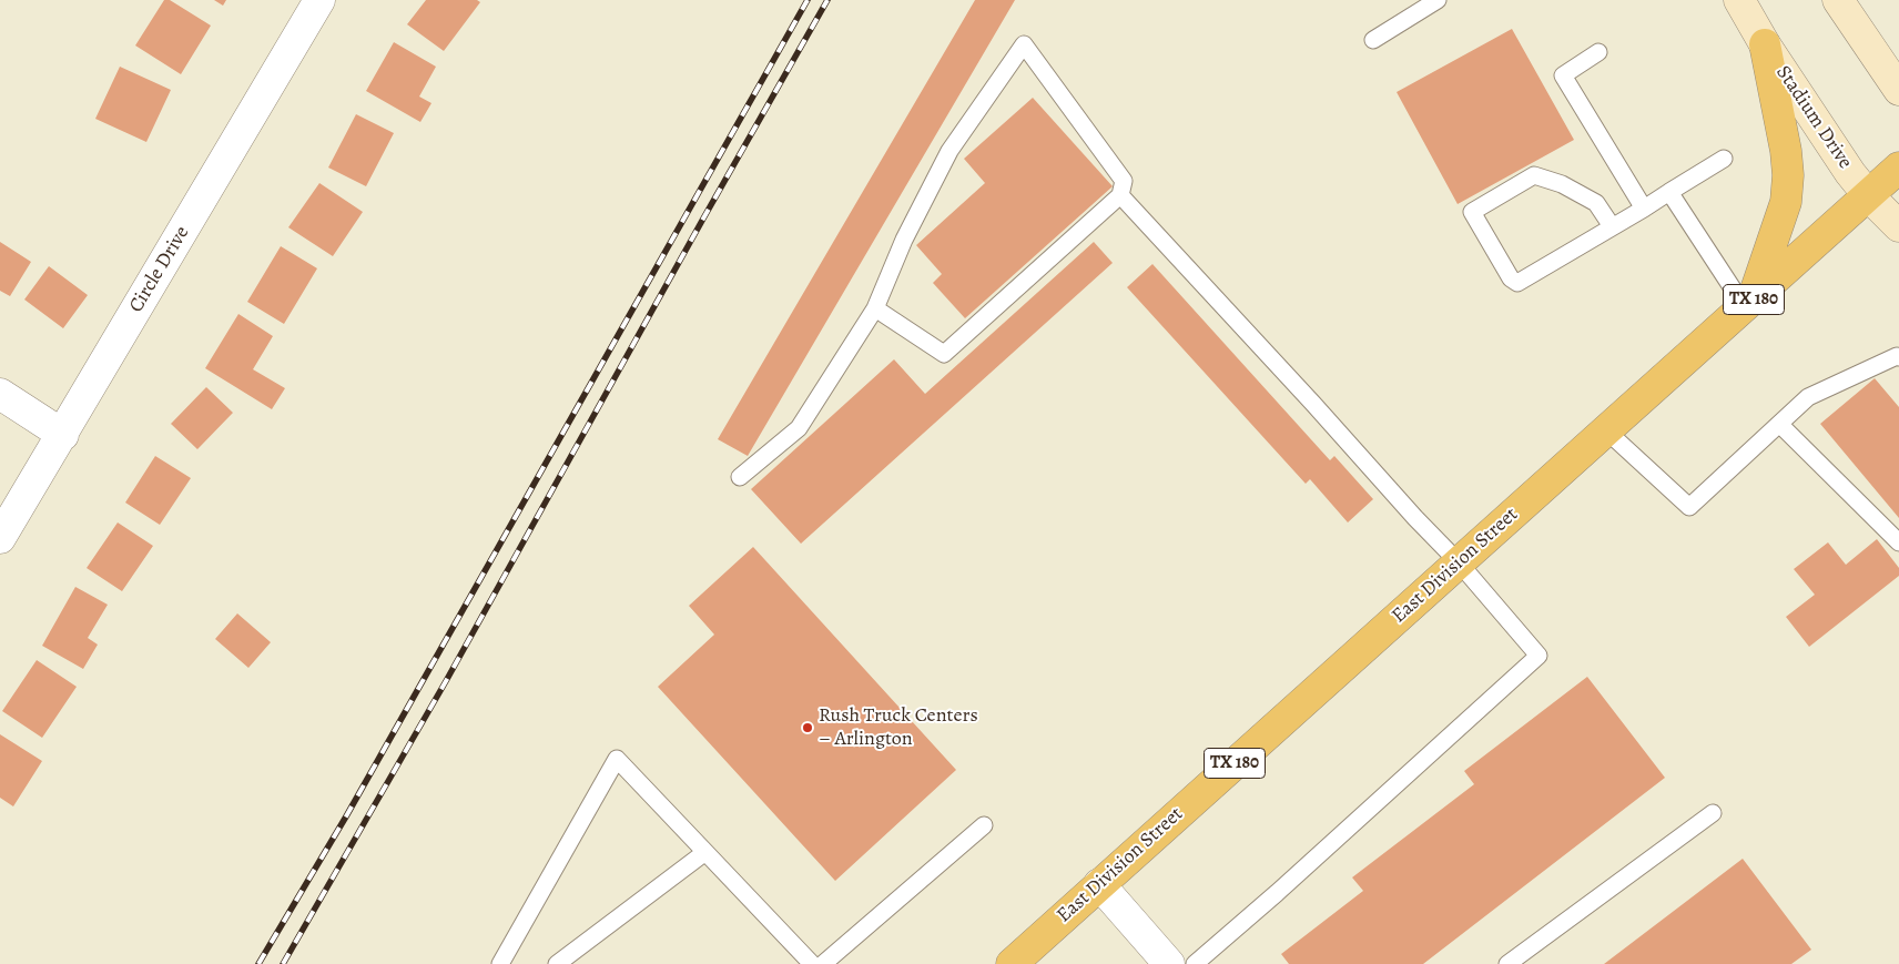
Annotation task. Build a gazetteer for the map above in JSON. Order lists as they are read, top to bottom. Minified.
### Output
{"streets":{"main road":["Stadium Drive","TX 180","East Division Street"],"street":["Circle Drive"]},"crossings":[["Stadium Drive","East Division Street"]],"places":["Rush Truck Centers – Arlington"]}
